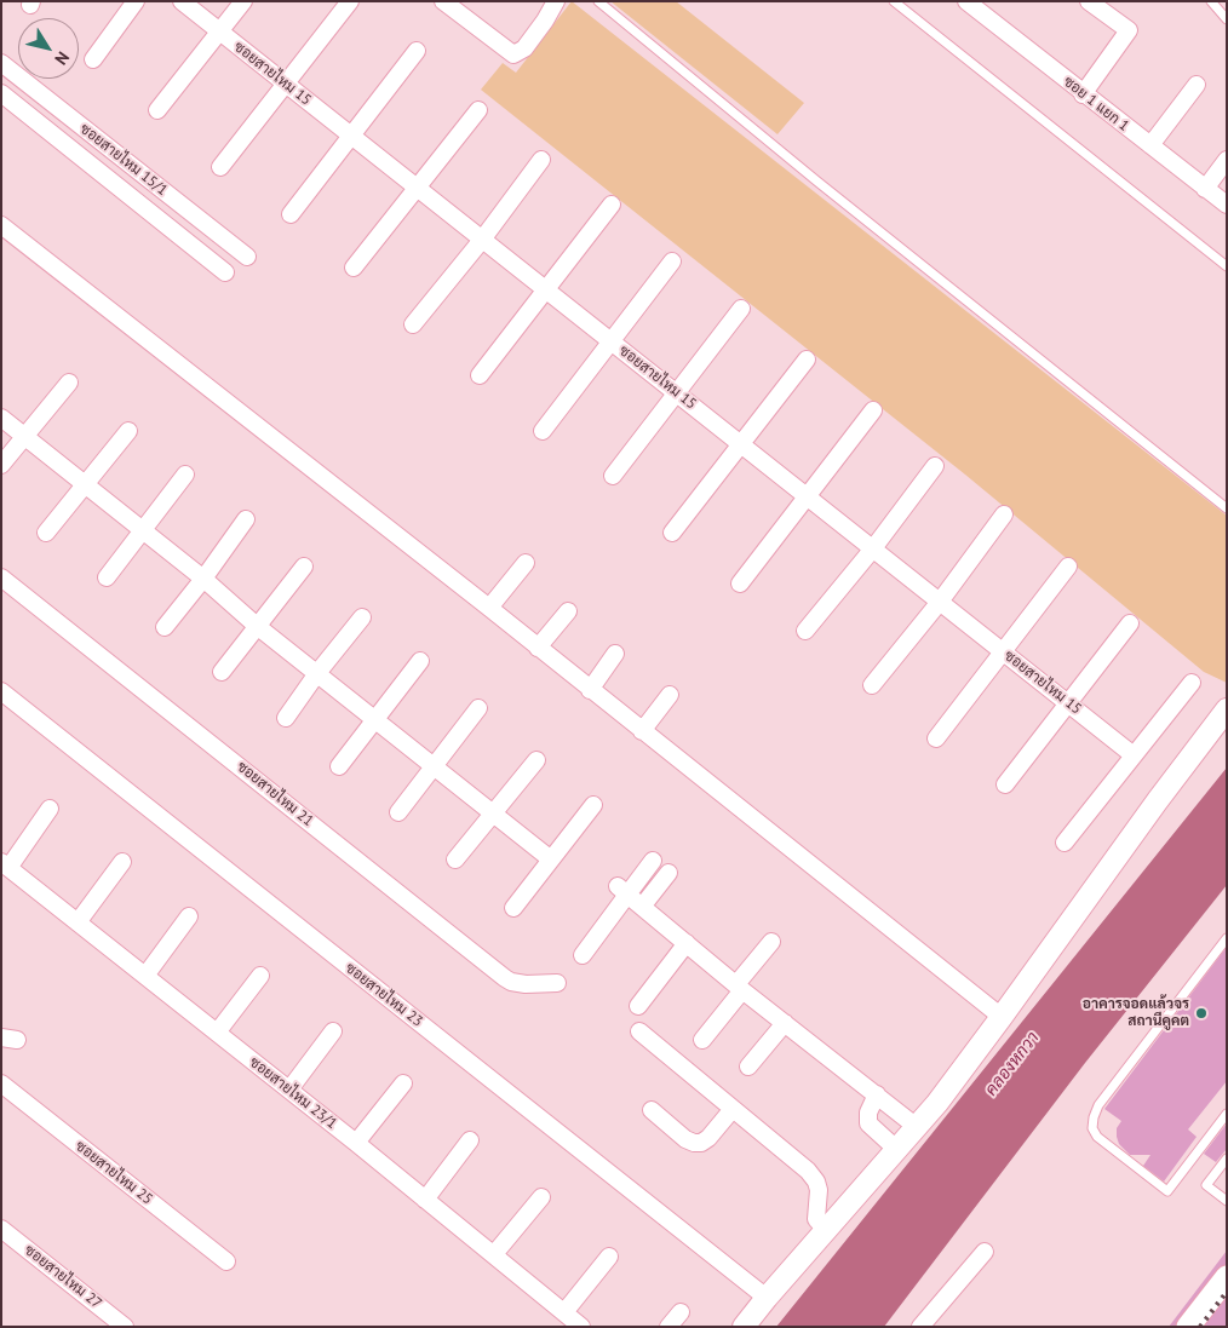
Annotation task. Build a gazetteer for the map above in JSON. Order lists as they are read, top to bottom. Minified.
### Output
{"streets":{"street":["ซอยสายไหม 15","ซอย 1 แยก 1","ซอยสายไหม 15/1","ซอยสายไหม 21","ซอยสายไหม 23","ซอยสายไหม 23/1","ซอยสายไหม 25","ซอยสายไหม 27"]},"water":["คลองหกวา"],"places":["อาคารจอดแล้วจร สถานีคูคต"],"north":"bottom right"}
